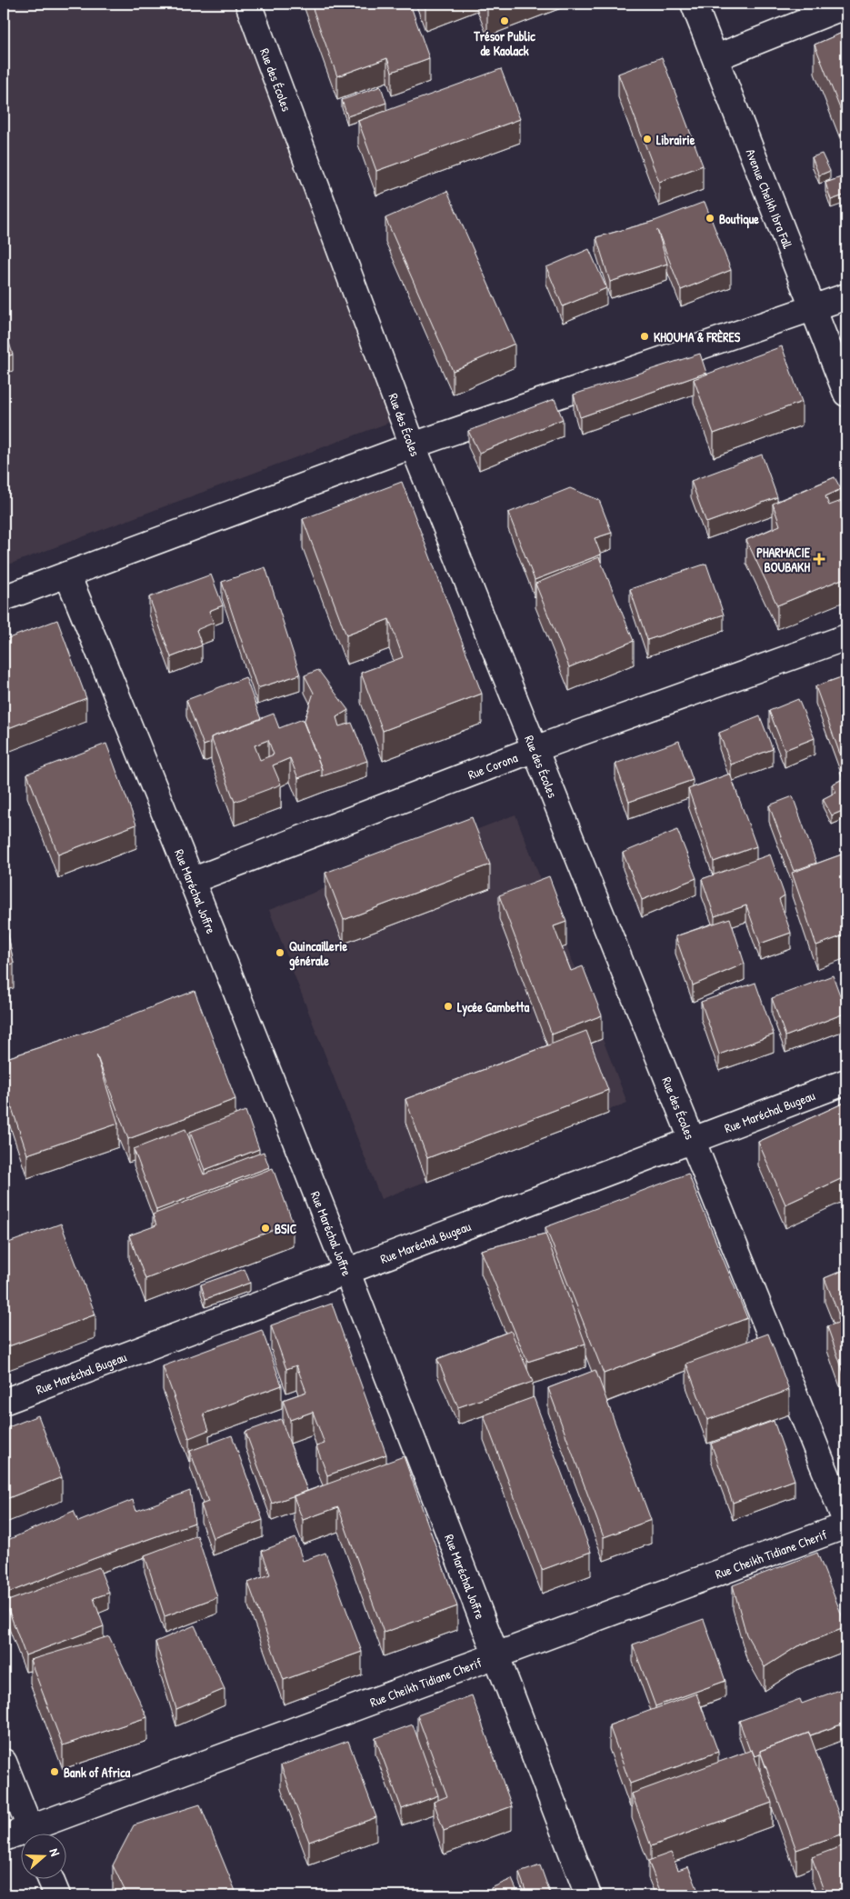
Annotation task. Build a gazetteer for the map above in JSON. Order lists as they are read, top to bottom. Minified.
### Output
{"streets":{"street":["Rue des Écoles","Avenue Cheikh Ibra Fall","Rue Corona","Rue Maréchal Joffre","Rue Maréchal Bugeau","Rue Cheikh Tidiane Cherif"]},"crossings":[["Rue des Écoles","Rue Corona"],["Rue des Écoles","Rue Maréchal Bugeau"],["Rue des Écoles","Rue Cheikh Tidiane Cherif"],["Rue Corona","Rue Maréchal Joffre"],["Rue Maréchal Joffre","Rue Maréchal Bugeau"],["Rue Maréchal Joffre","Rue Cheikh Tidiane Cherif"]],"places":{"other":["Trésor Public de Kaolack","Librairie","Boutique","KHOUMA & FRÈRES","Quincaillerie générale","Lycée Gambetta","BSIC","Bank of Africa"],"health":["PHARMACIE BOUBAKH"]},"north":"right"}
